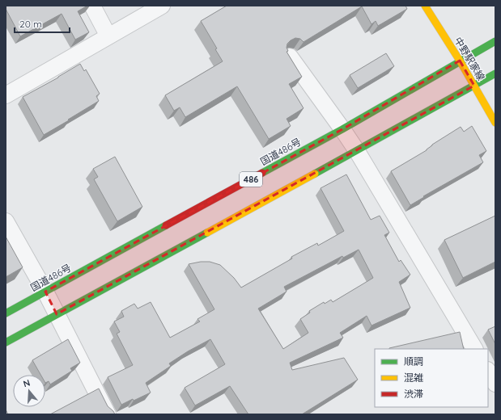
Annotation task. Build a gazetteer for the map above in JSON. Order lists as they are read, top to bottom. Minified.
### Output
{"streets":{"main road":["中野駅家線","国道486号","486"]},"crossings":[["中野駅家線","国道486号"],["中野駅家線","486"]],"legend":["順調","混雑","渋滞"],"scale_bar":"20 m","north":"top"}
